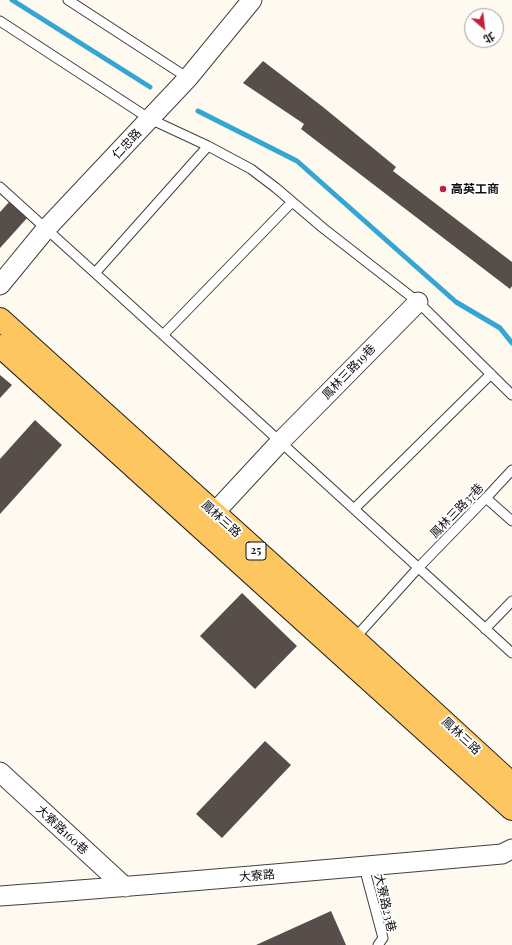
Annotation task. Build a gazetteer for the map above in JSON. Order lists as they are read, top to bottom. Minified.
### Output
{"streets":{"main road":["鳳林三路","25"],"street":["仁忠路","鳳林三路19巷","大寮路160巷","大寮路"],"lane":["鳳林三路37巷","大寮路23巷"]},"crossings":[["鳳林三路19巷","鳳林三路"],["鳳林三路37巷","鳳林三路"],["大寮路160巷","大寮路"],["大寮路","大寮路23巷"]],"places":["高英工商"],"north":"bottom right"}
